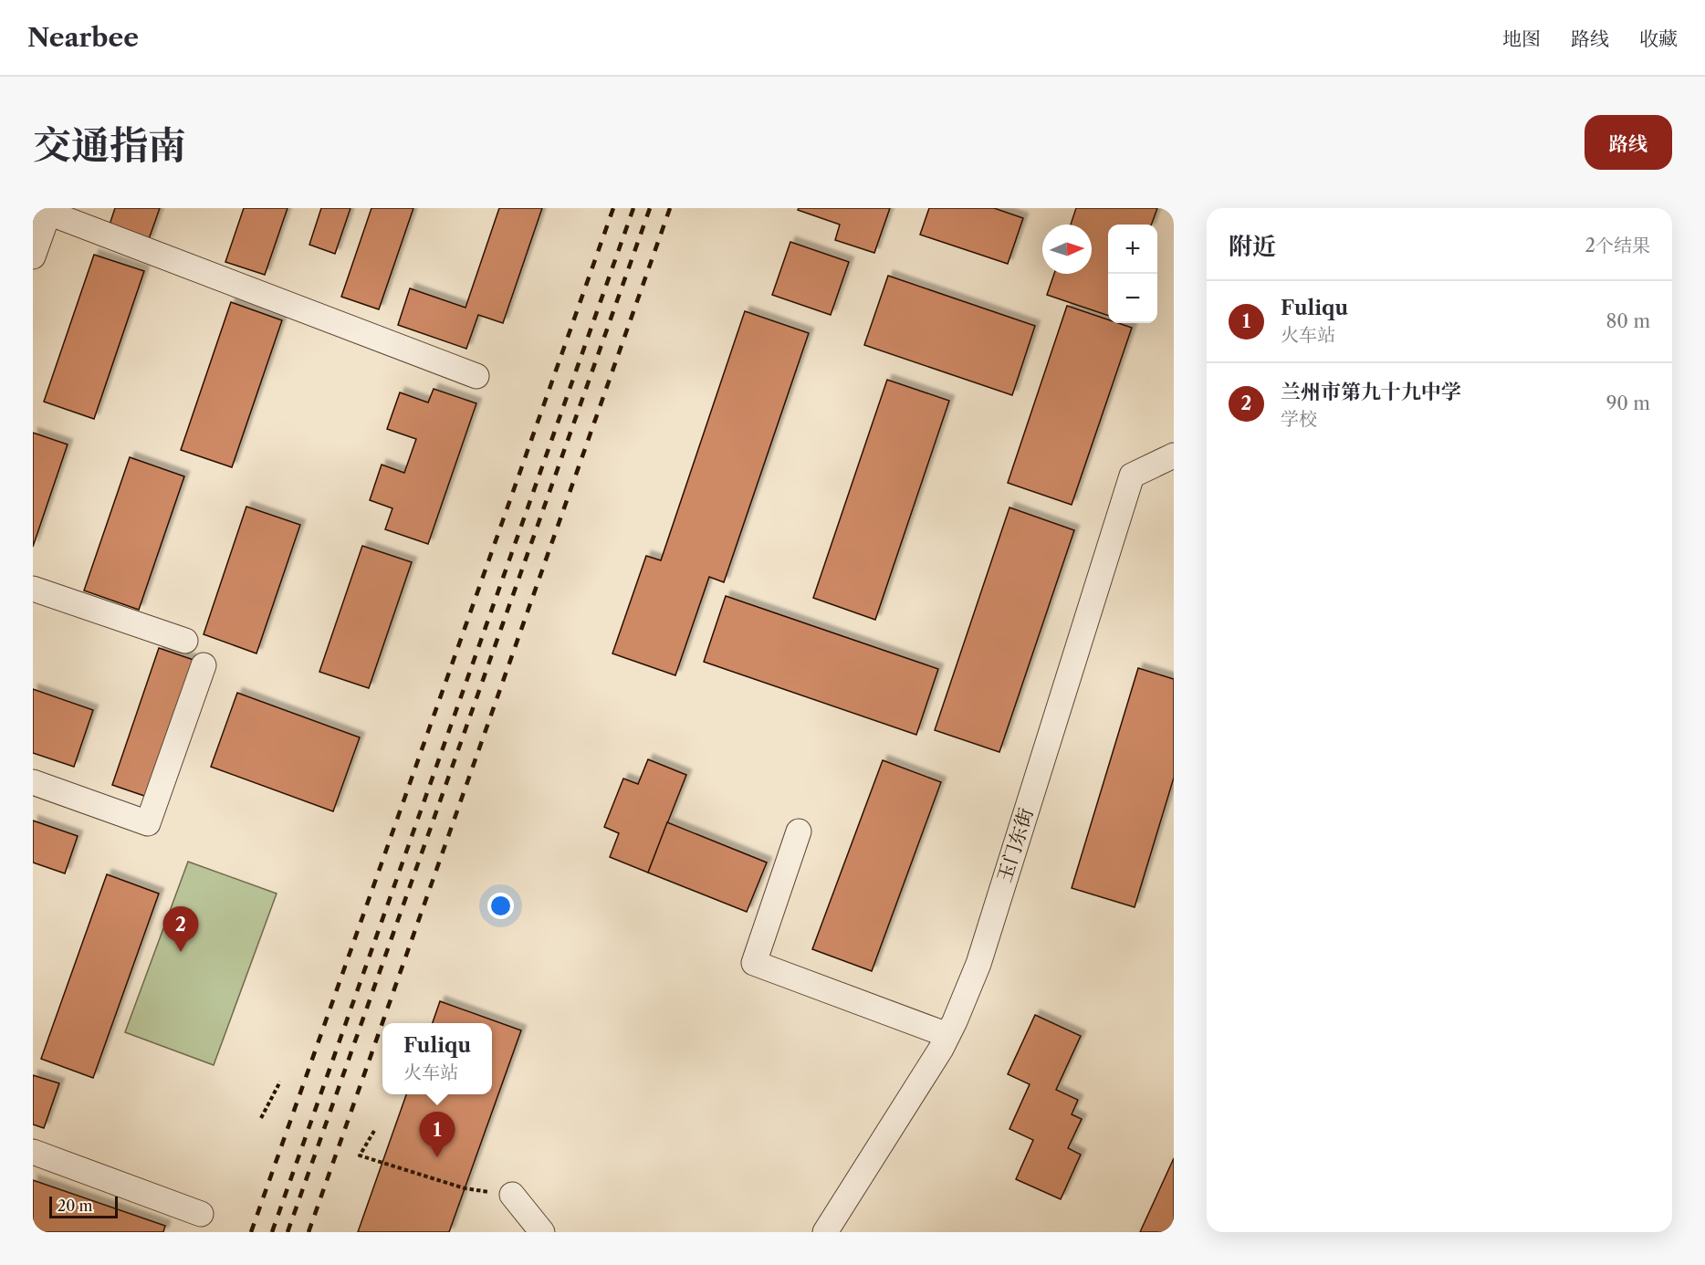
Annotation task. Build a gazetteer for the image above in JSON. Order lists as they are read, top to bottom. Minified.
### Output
{"streets":{"street":["玉门东街"]},"scale_bar":"20 m","north":"right","page":{"header":"Nearbee","nav":["地图","路线","收藏"],"title":"交通指南","buttons":"路线","heading":["附近","2个结果"],"map_buttons":["+","−"],"list":[{"mark":"1","name":"Fuliqu","note":"火车站","value":"80 m"},{"mark":"2","name":"兰州市第九十九中学","note":"学校","value":"90 m"}],"pins":["2","1"],"popup":["Fuliqu","火车站"],"scale":"20 m"}}
